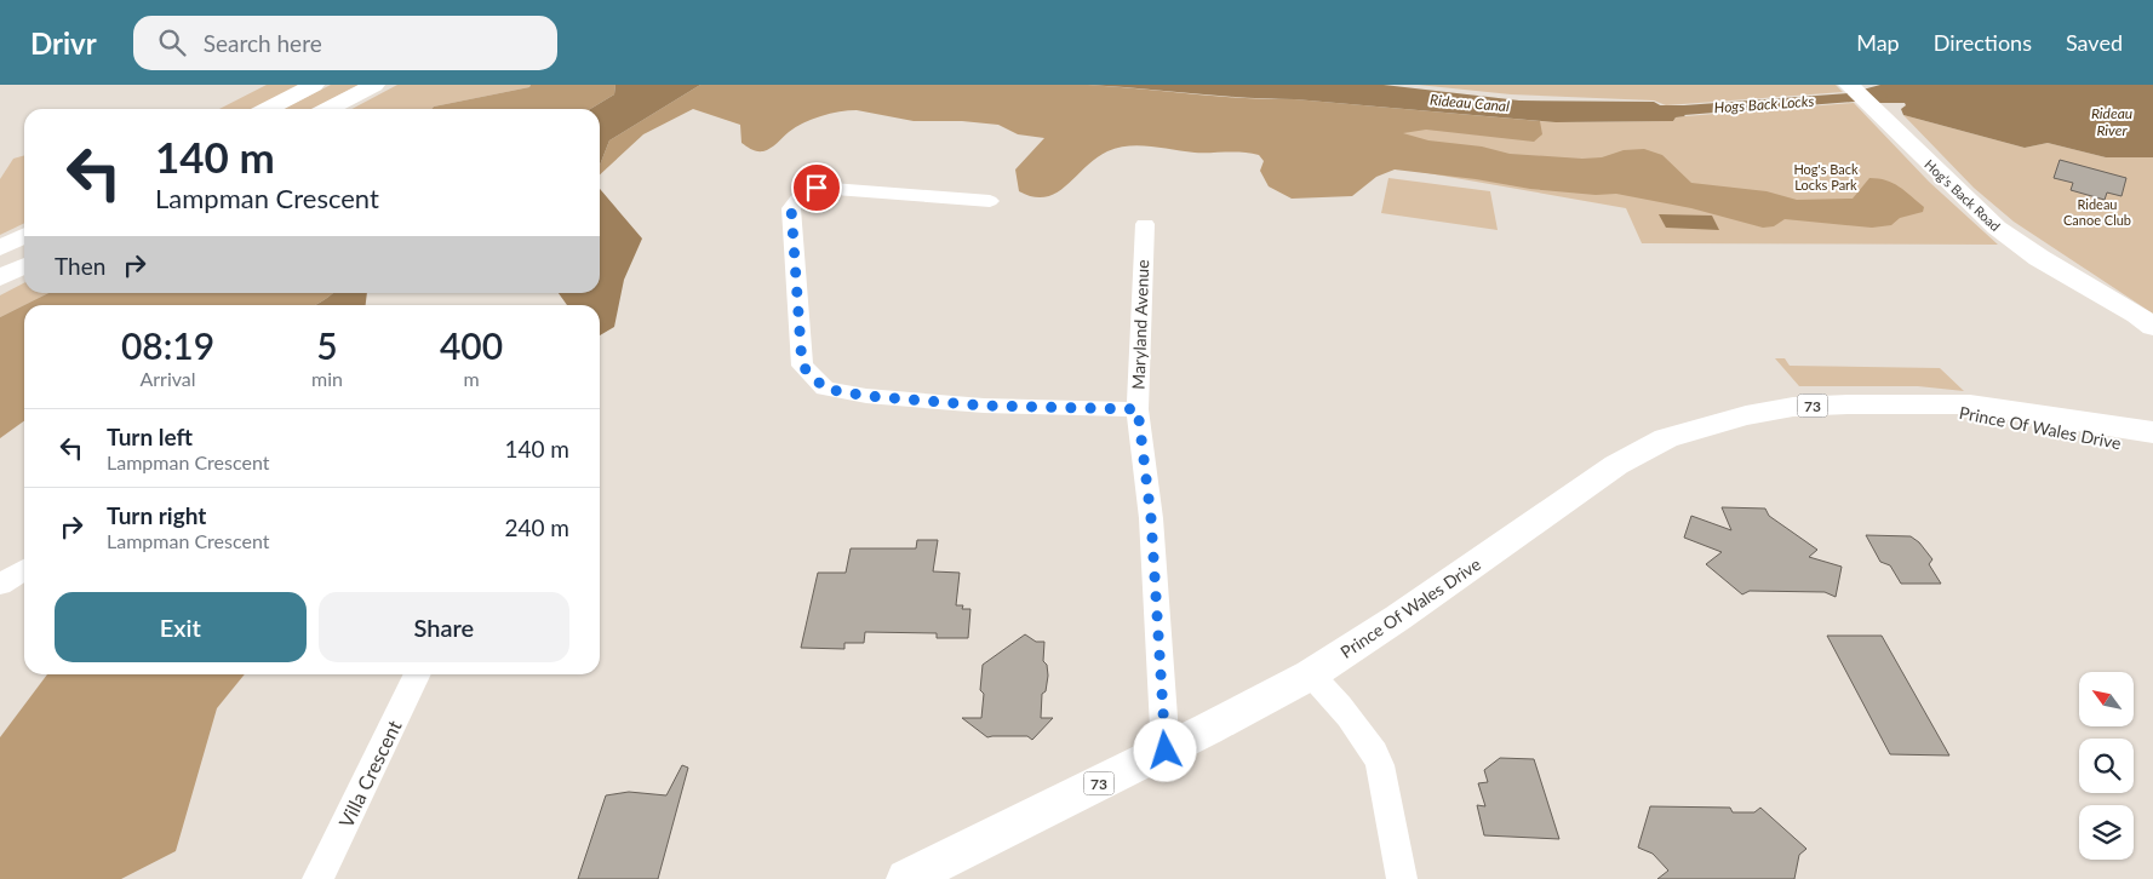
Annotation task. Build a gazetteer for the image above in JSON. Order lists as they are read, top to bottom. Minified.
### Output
{"streets":{"main road":["Hog's Back Road","73","Prince Of Wales Drive"],"street":["Maryland Avenue","Villa Crescent"]},"crossings":[["Maryland Avenue","Prince Of Wales Drive"]],"water":["Rideau Canal","Hogs Back Locks","Rideau River"],"parks":["Hog's Back Locks Park","Rideau Canoe Club"],"north":"top left","page":{"header":"Drivr","search":"Search here","nav":["Map","Directions","Saved"],"turn":["140 m","Lampman Crescent"],"then":"Then","eta":["08:19","Arrival","5","min","400","m"],"list":[{"name":"Turn left","note":"Lampman Crescent","value":"140 m"},{"name":"Turn right","note":"Lampman Crescent","value":"240 m"}],"buttons":["Exit","Share"]}}
